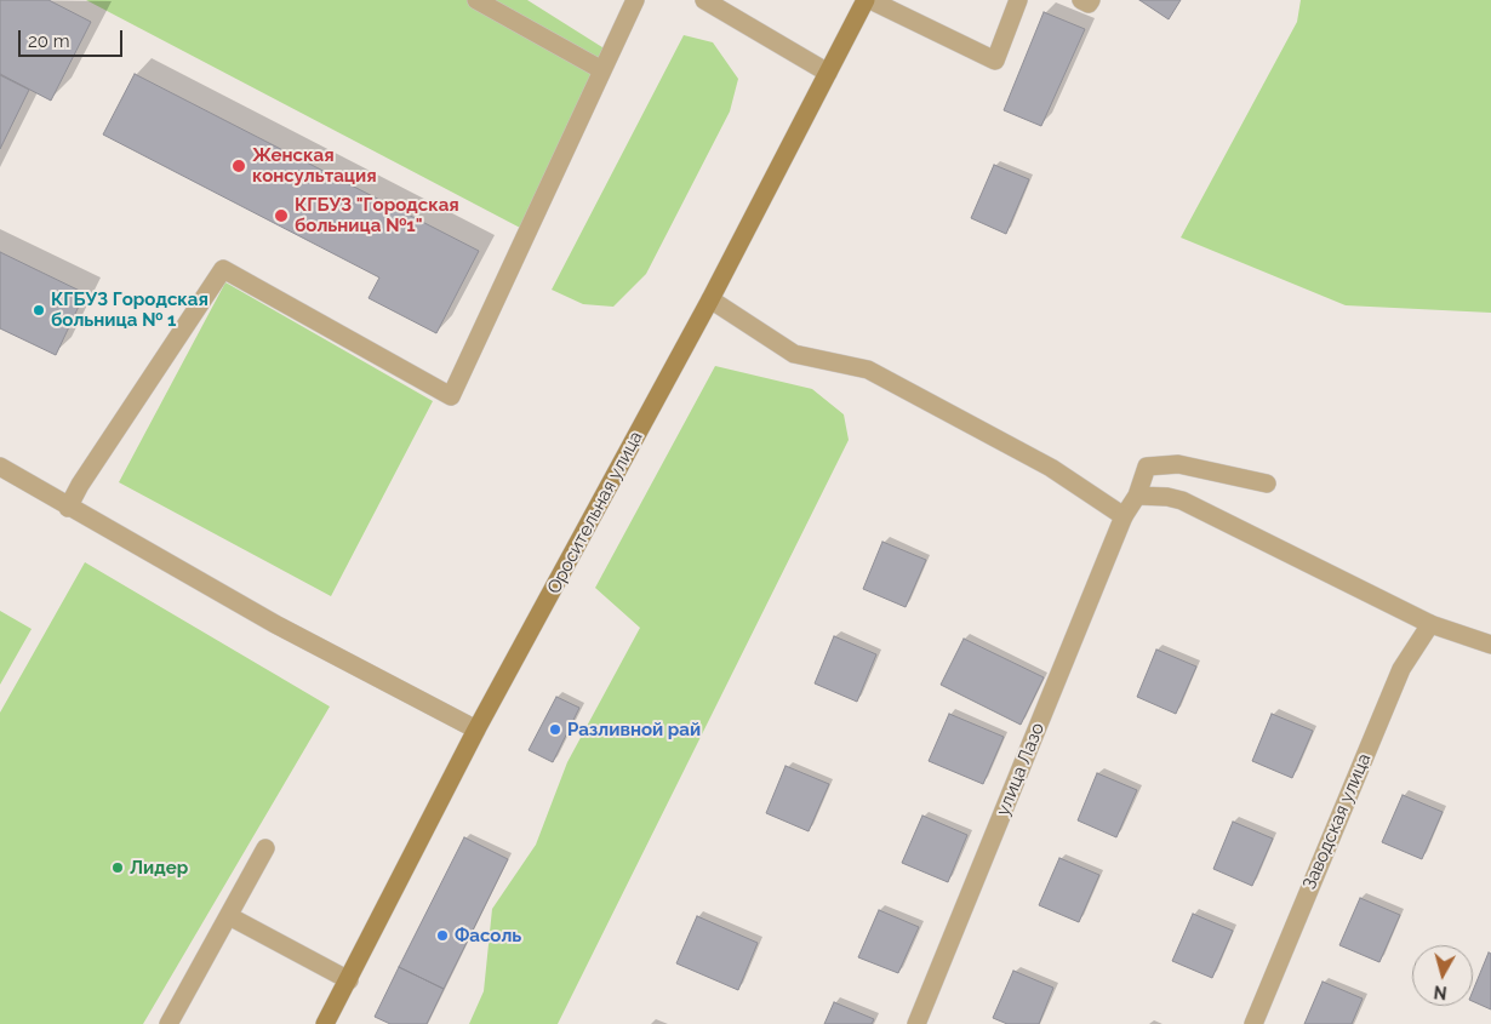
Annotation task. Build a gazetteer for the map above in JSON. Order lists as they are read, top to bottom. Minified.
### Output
{"streets":{"main road":["Оросительная улица"],"street":["улица Лазо","Заводская улица"]},"places":["Женская консультация","КГБУЗ \"Городская больница №1\"","КГБУЗ Городская больница № 1","Разливной рай","Лидер","Фасоль"],"scale_bar":"20 m","north":"bottom"}
